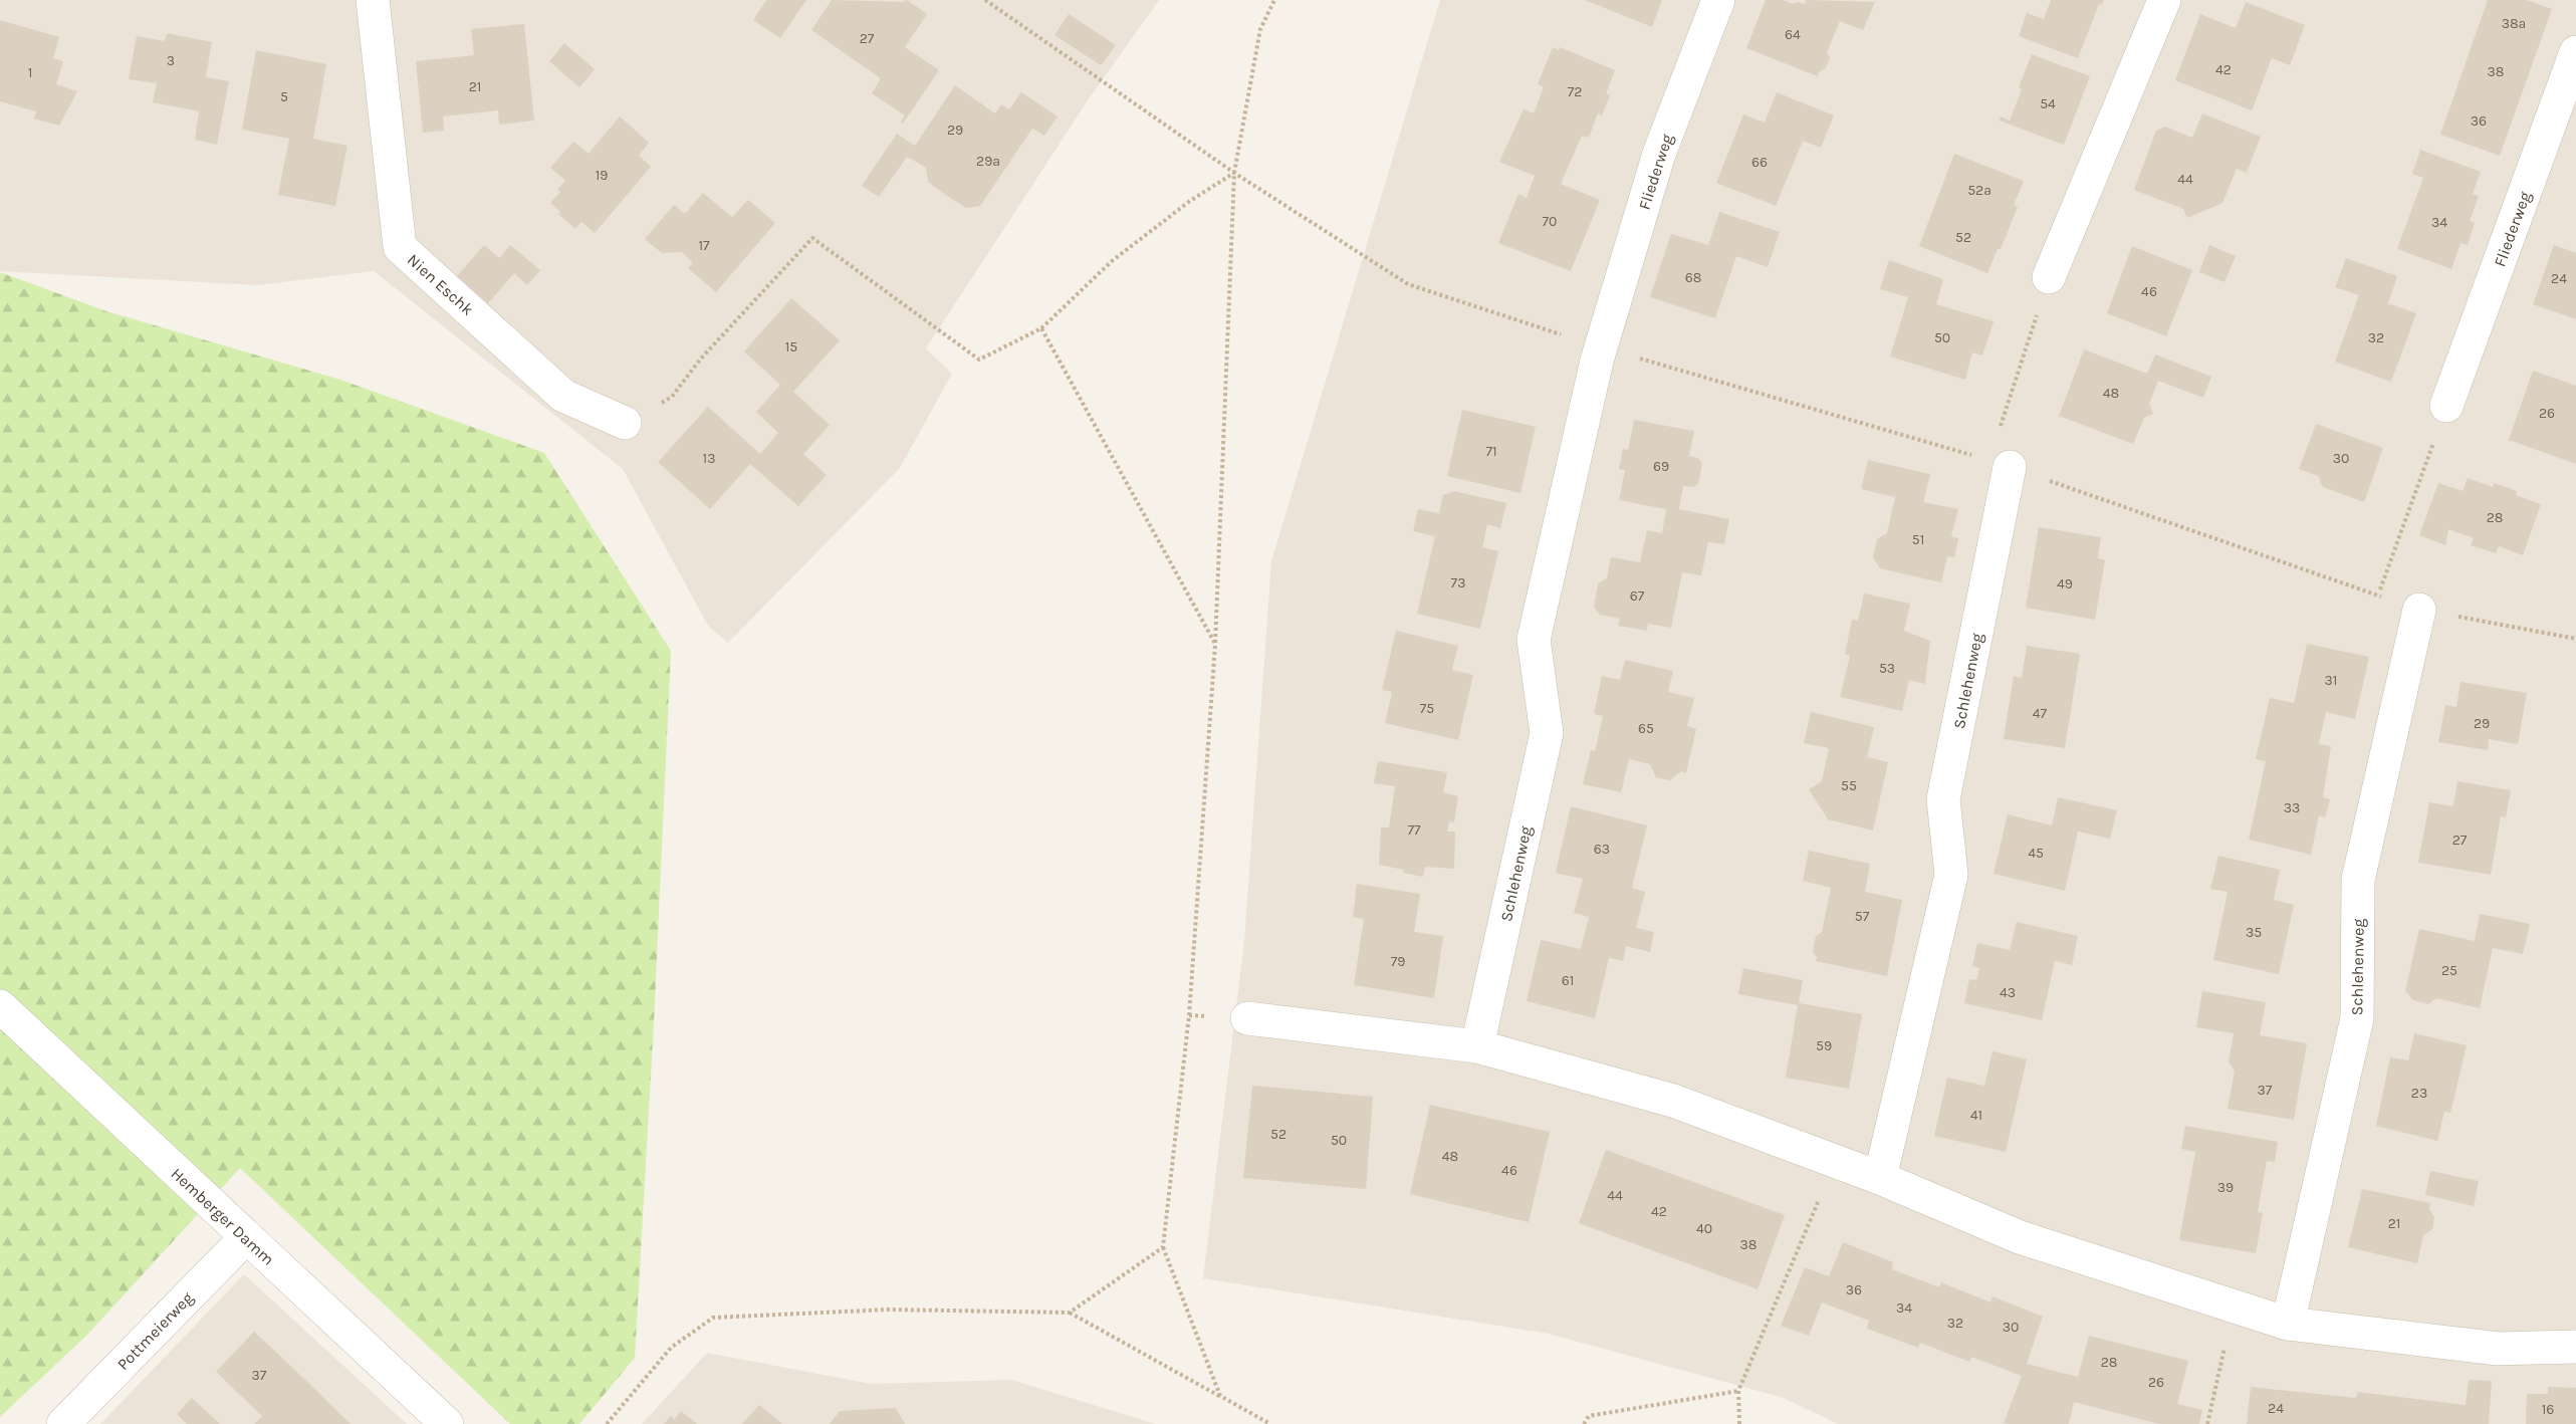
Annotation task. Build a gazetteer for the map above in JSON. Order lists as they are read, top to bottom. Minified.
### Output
{"streets":{"street":["Fliederweg","Nien Eschk","Schlehenweg","Hemberger Damm","Pottmeierweg"]},"crossings":[["Fliederweg","Schlehenweg"],["Hemberger Damm","Pottmeierweg"]],"house_numbers":["38a","64","27","3","42","38","1","21","72","5","54","36","29","29a","66","19","44","52a","70","34","52","17","68","24","46","50","32","15","48","26","71","13","30","69","28","51","73","49","67","53","31","75","47","29","65","55","33","77","27","63","45","57","35","79","25","61","43","59","37","23","41","52","50","48","46","39","44","42","21","40","38","36","34","32","30","28","37","26","24","16"]}
